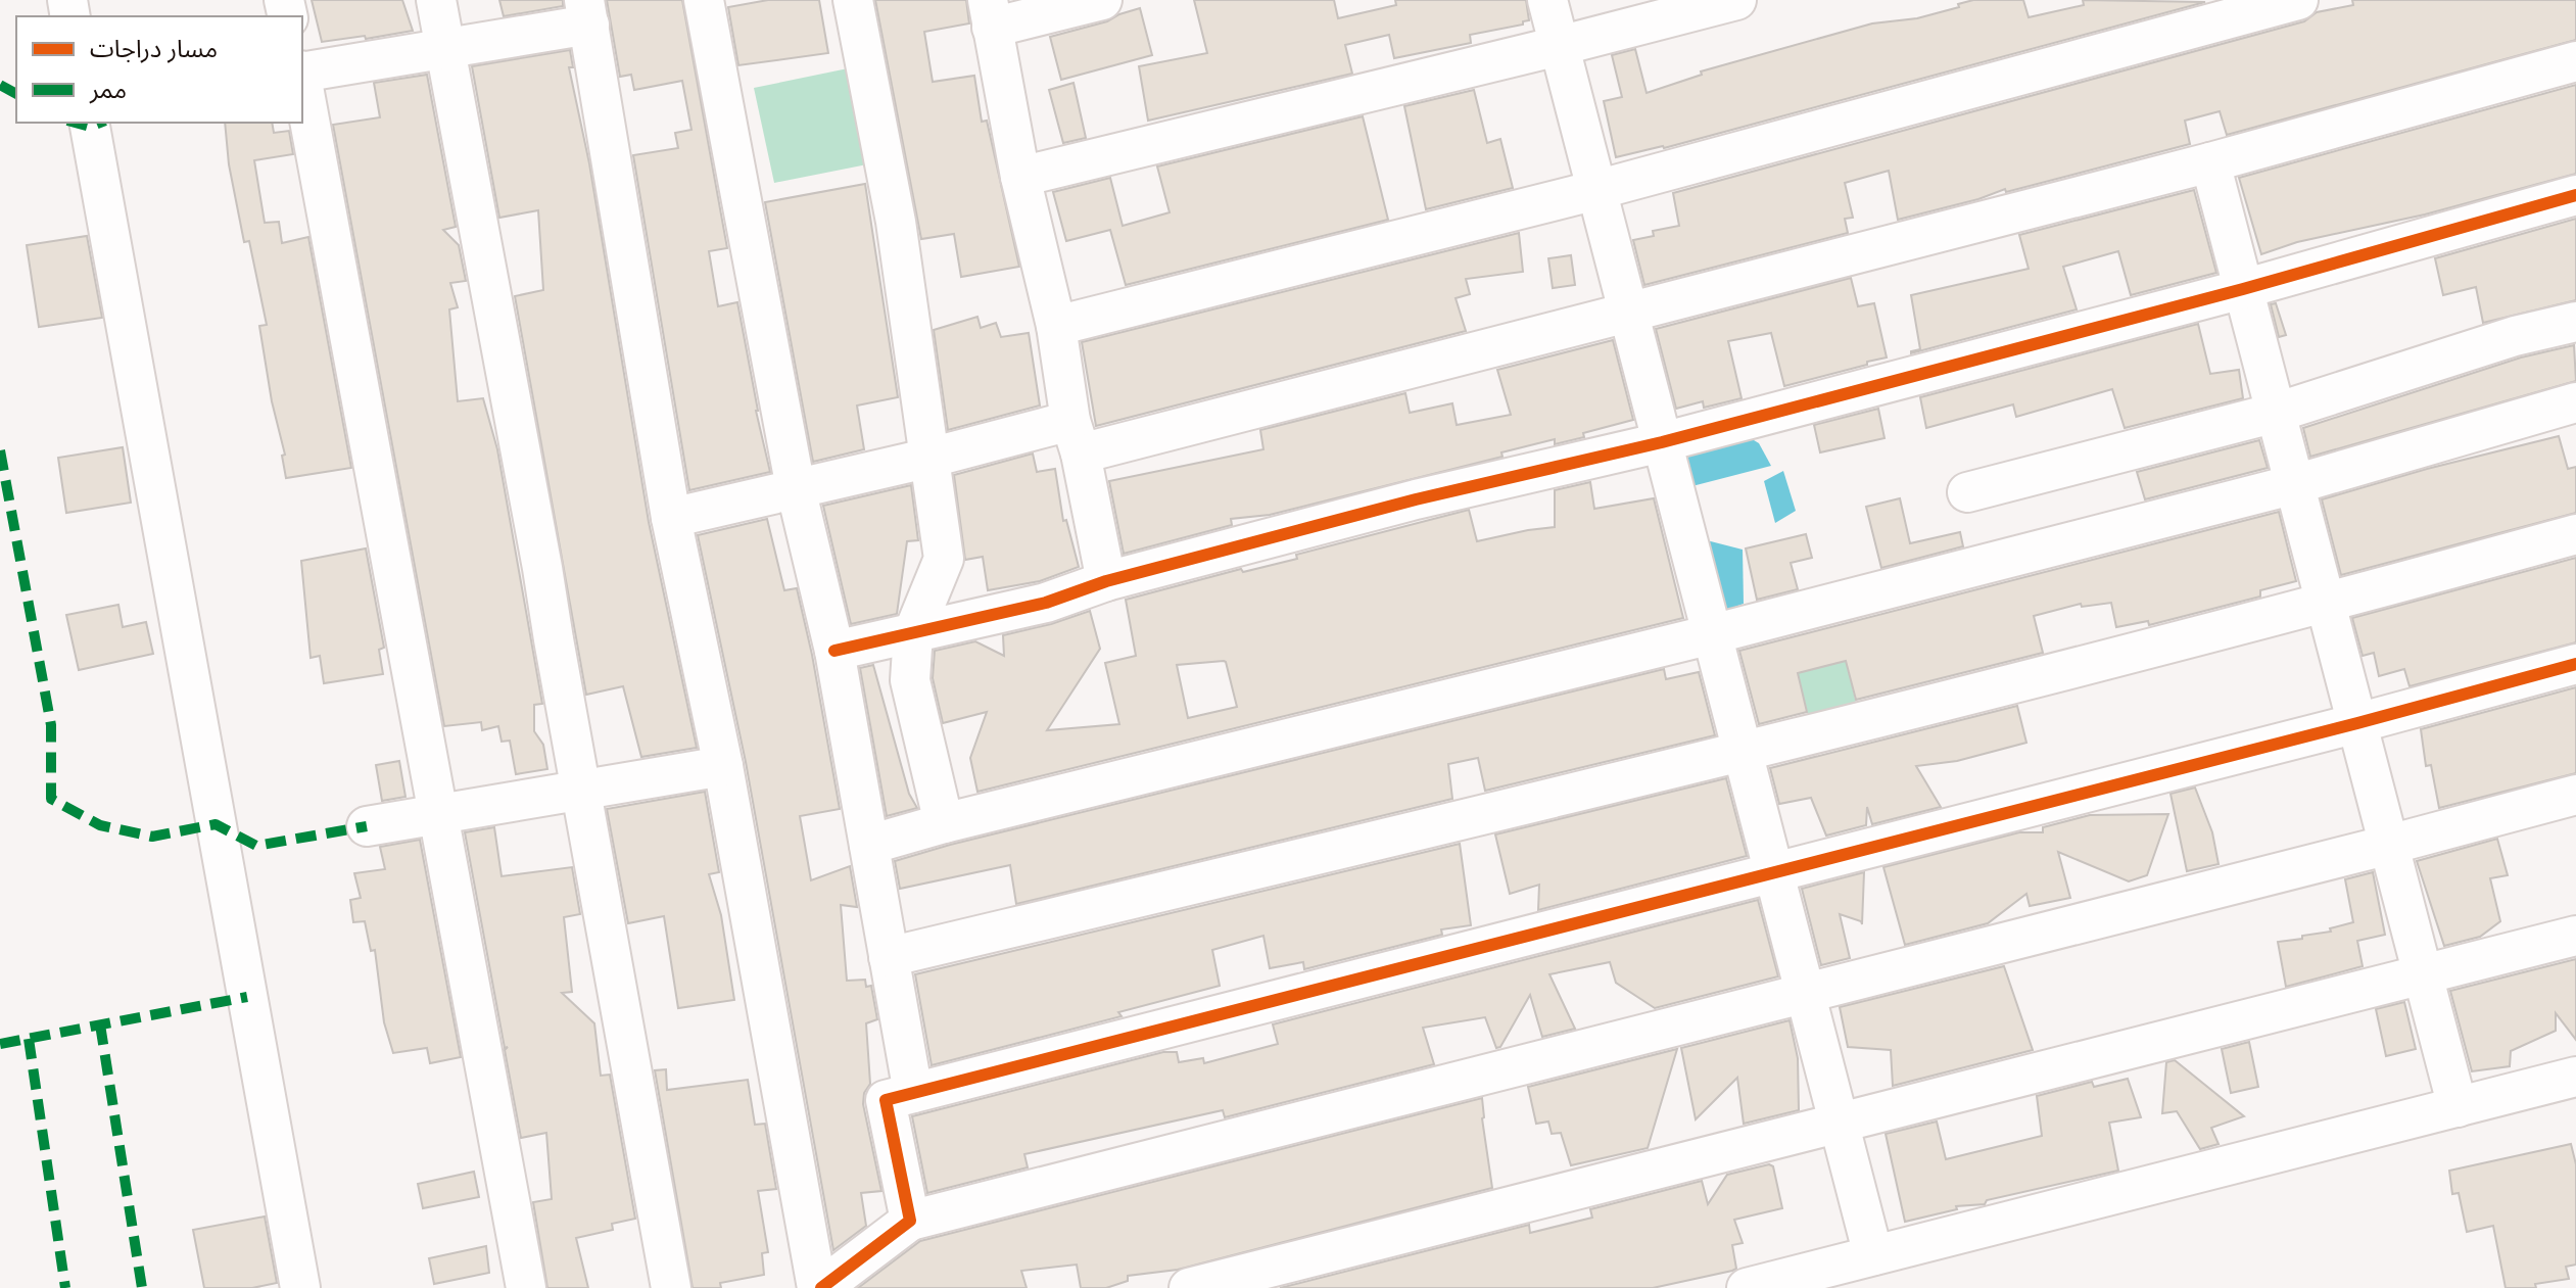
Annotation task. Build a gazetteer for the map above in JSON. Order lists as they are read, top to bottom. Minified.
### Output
{"legend":["مسار دراجات","ممر"]}
